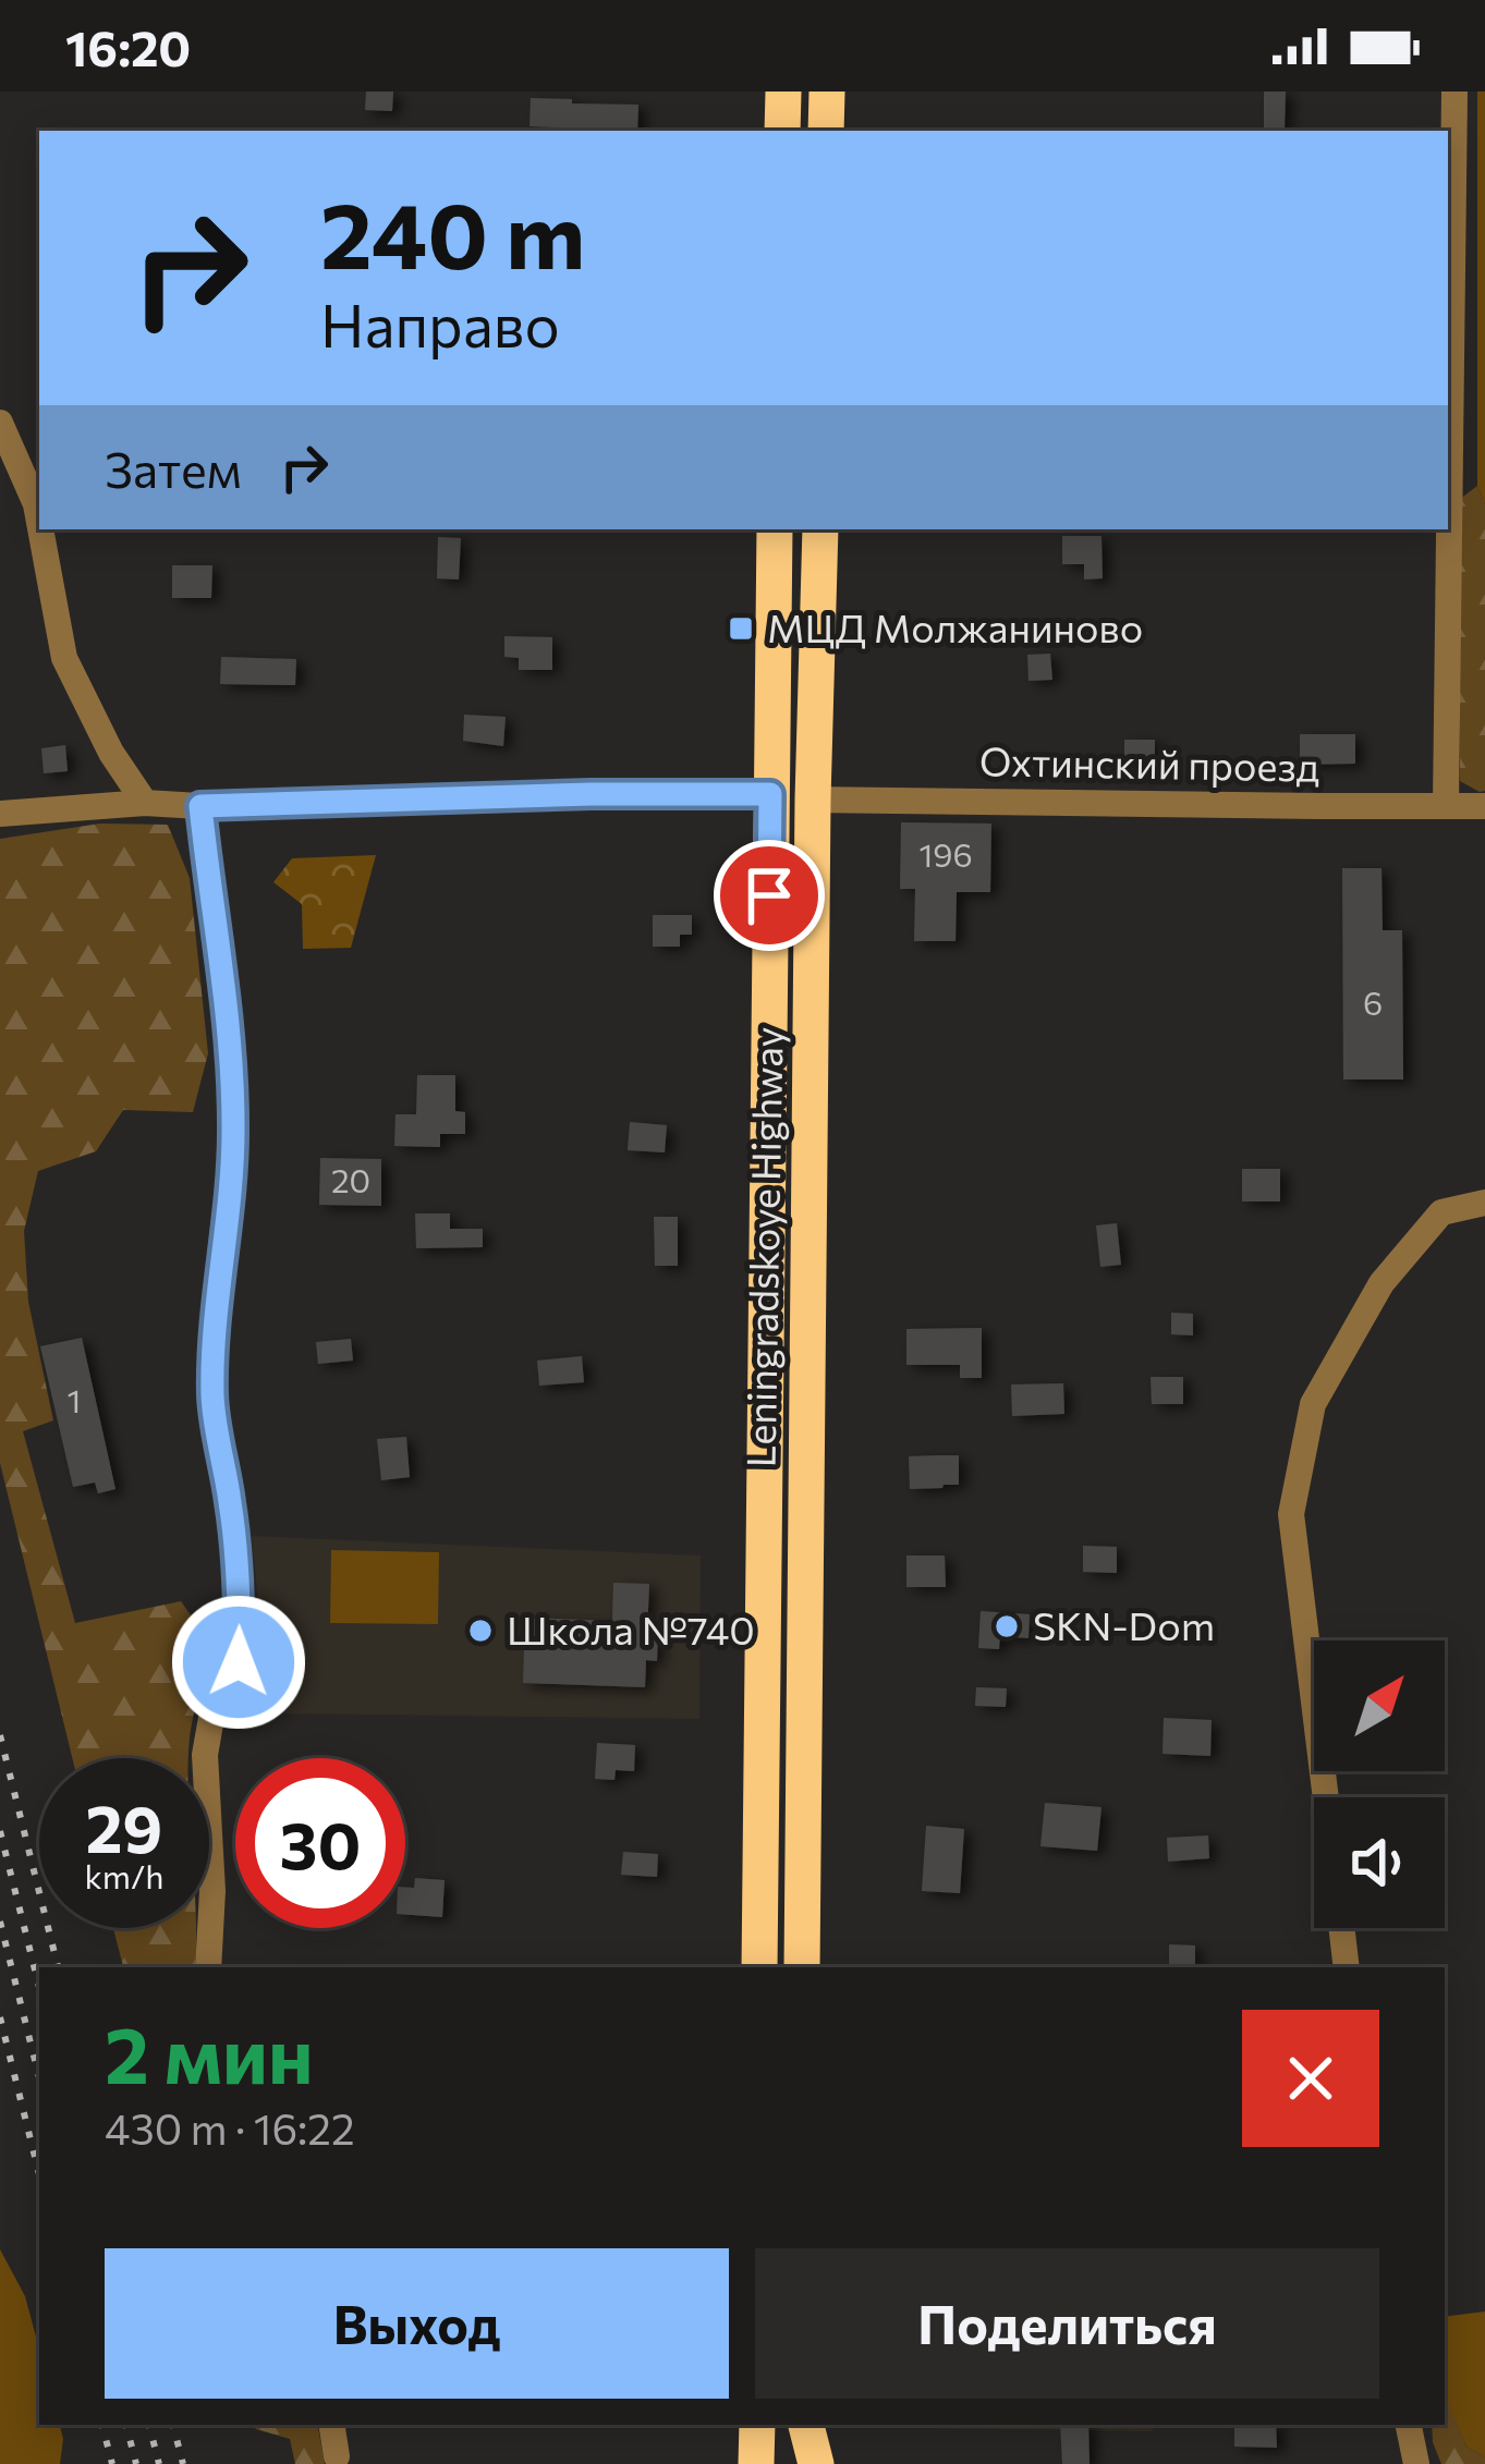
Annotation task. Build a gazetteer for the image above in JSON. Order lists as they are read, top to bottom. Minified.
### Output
{"streets":{"highway":["Leningradskoye Highway"],"street":["Охтинский проезд"]},"crossings":[["Охтинский проезд","Leningradskoye Highway"]],"places":{"transit":["МЦД Молжаниново"],"other":["SKN-Dom","Школа №740"]},"house_numbers":["196","6","20","1"],"north":"top right","page":{"status":"16:20","turn":["240 m","Направо"],"then":"Затем","speed":"29 km/h","limit":"30","heading":["2 мин","430 m · 16:22"],"buttons":["Выход","Поделиться"]}}
